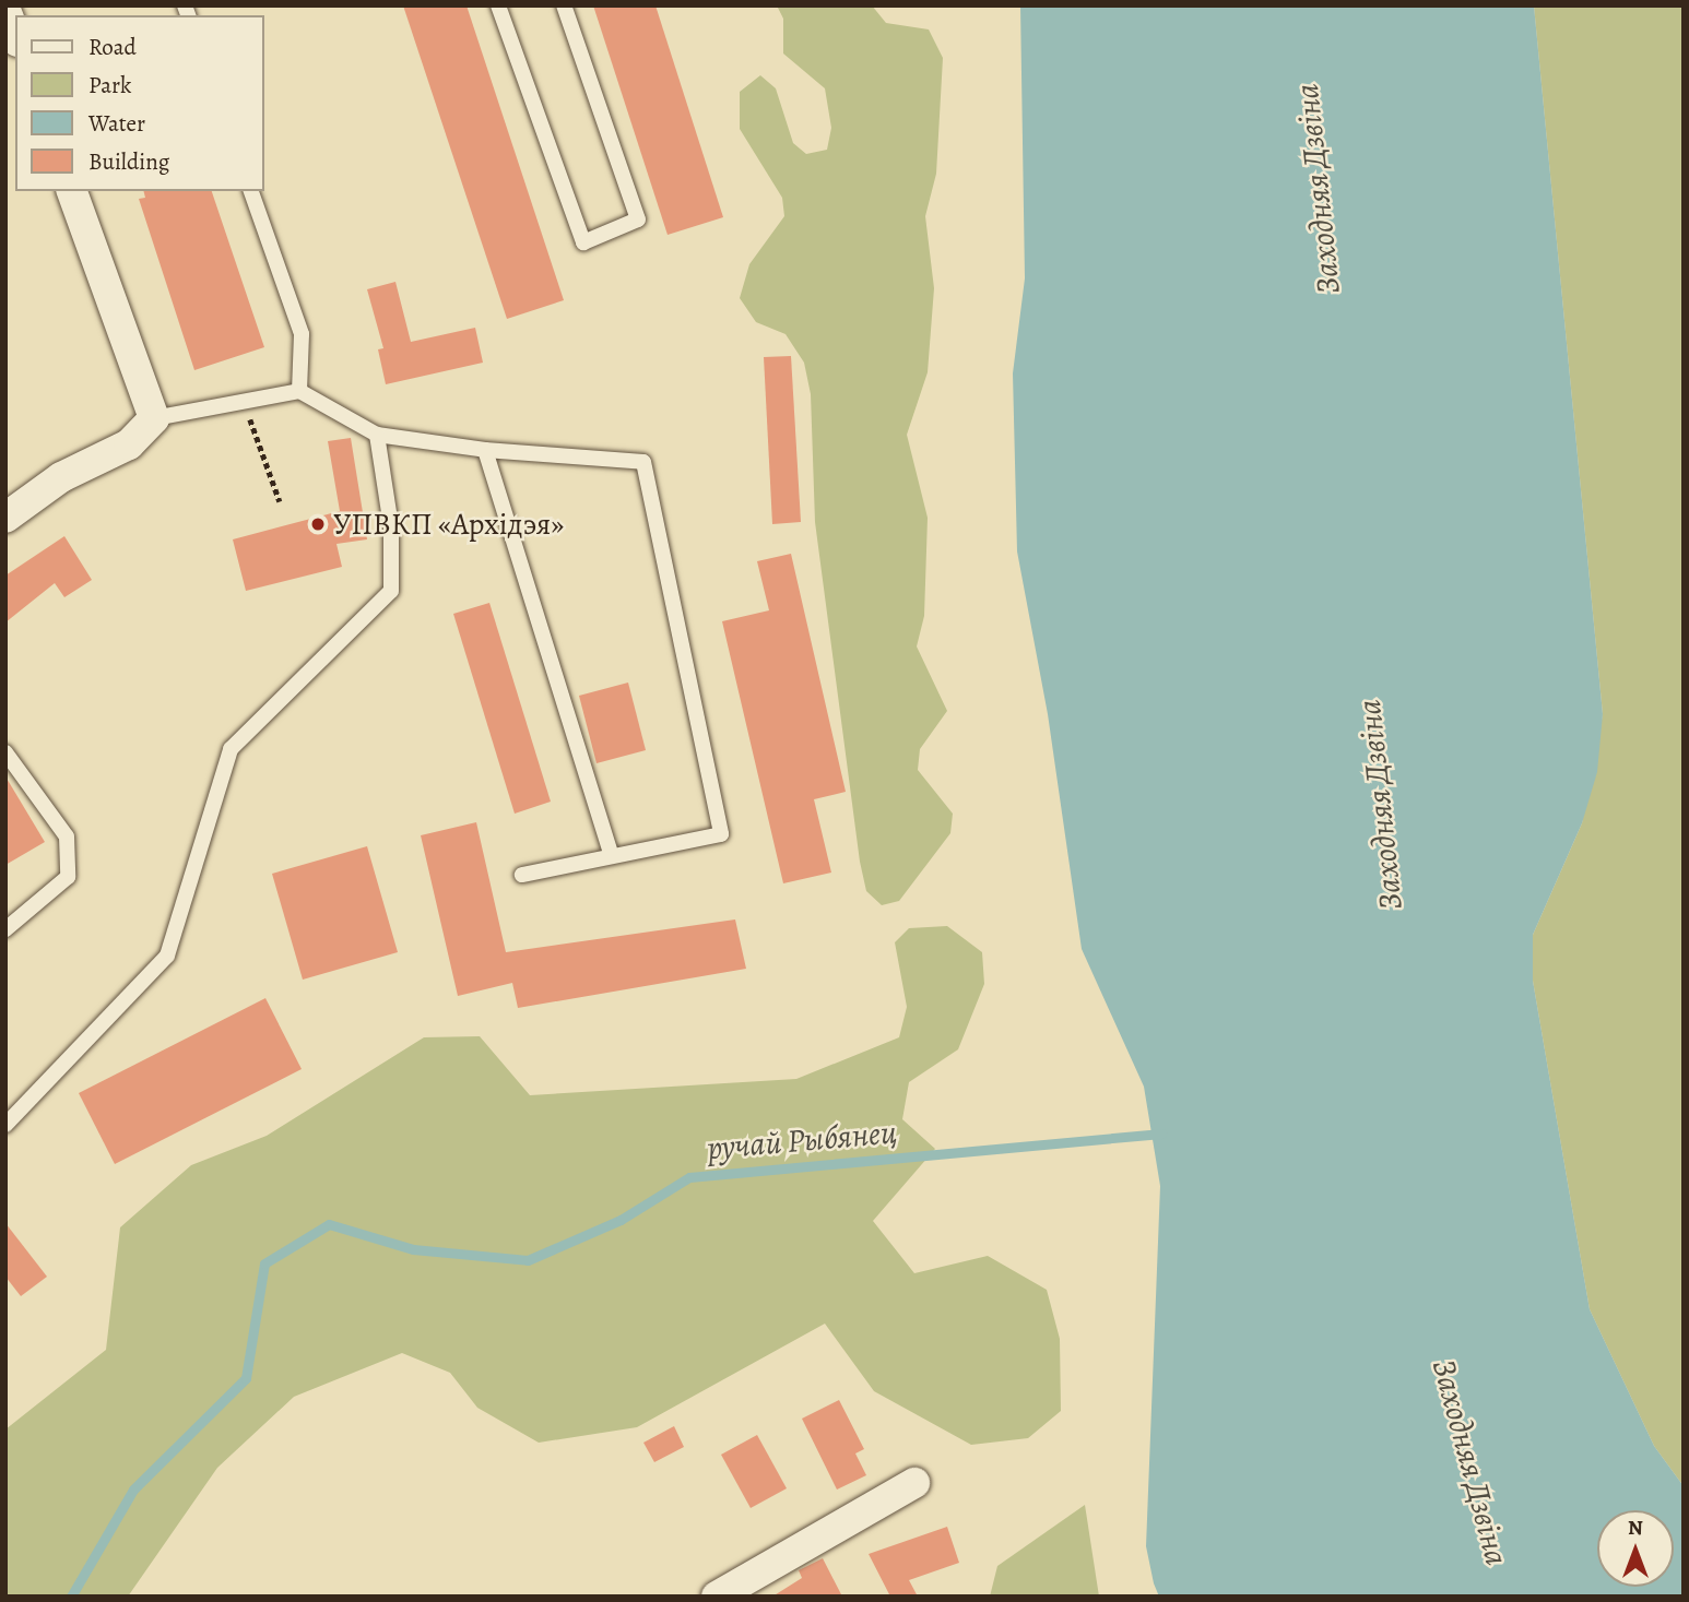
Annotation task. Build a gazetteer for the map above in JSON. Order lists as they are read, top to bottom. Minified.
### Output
{"water":["Заходняя Дзвіна","ручай Рыбянец"],"places":["УПВКП «Архідэя»"],"legend":["Road","Park","Water","Building"],"north":"top"}
